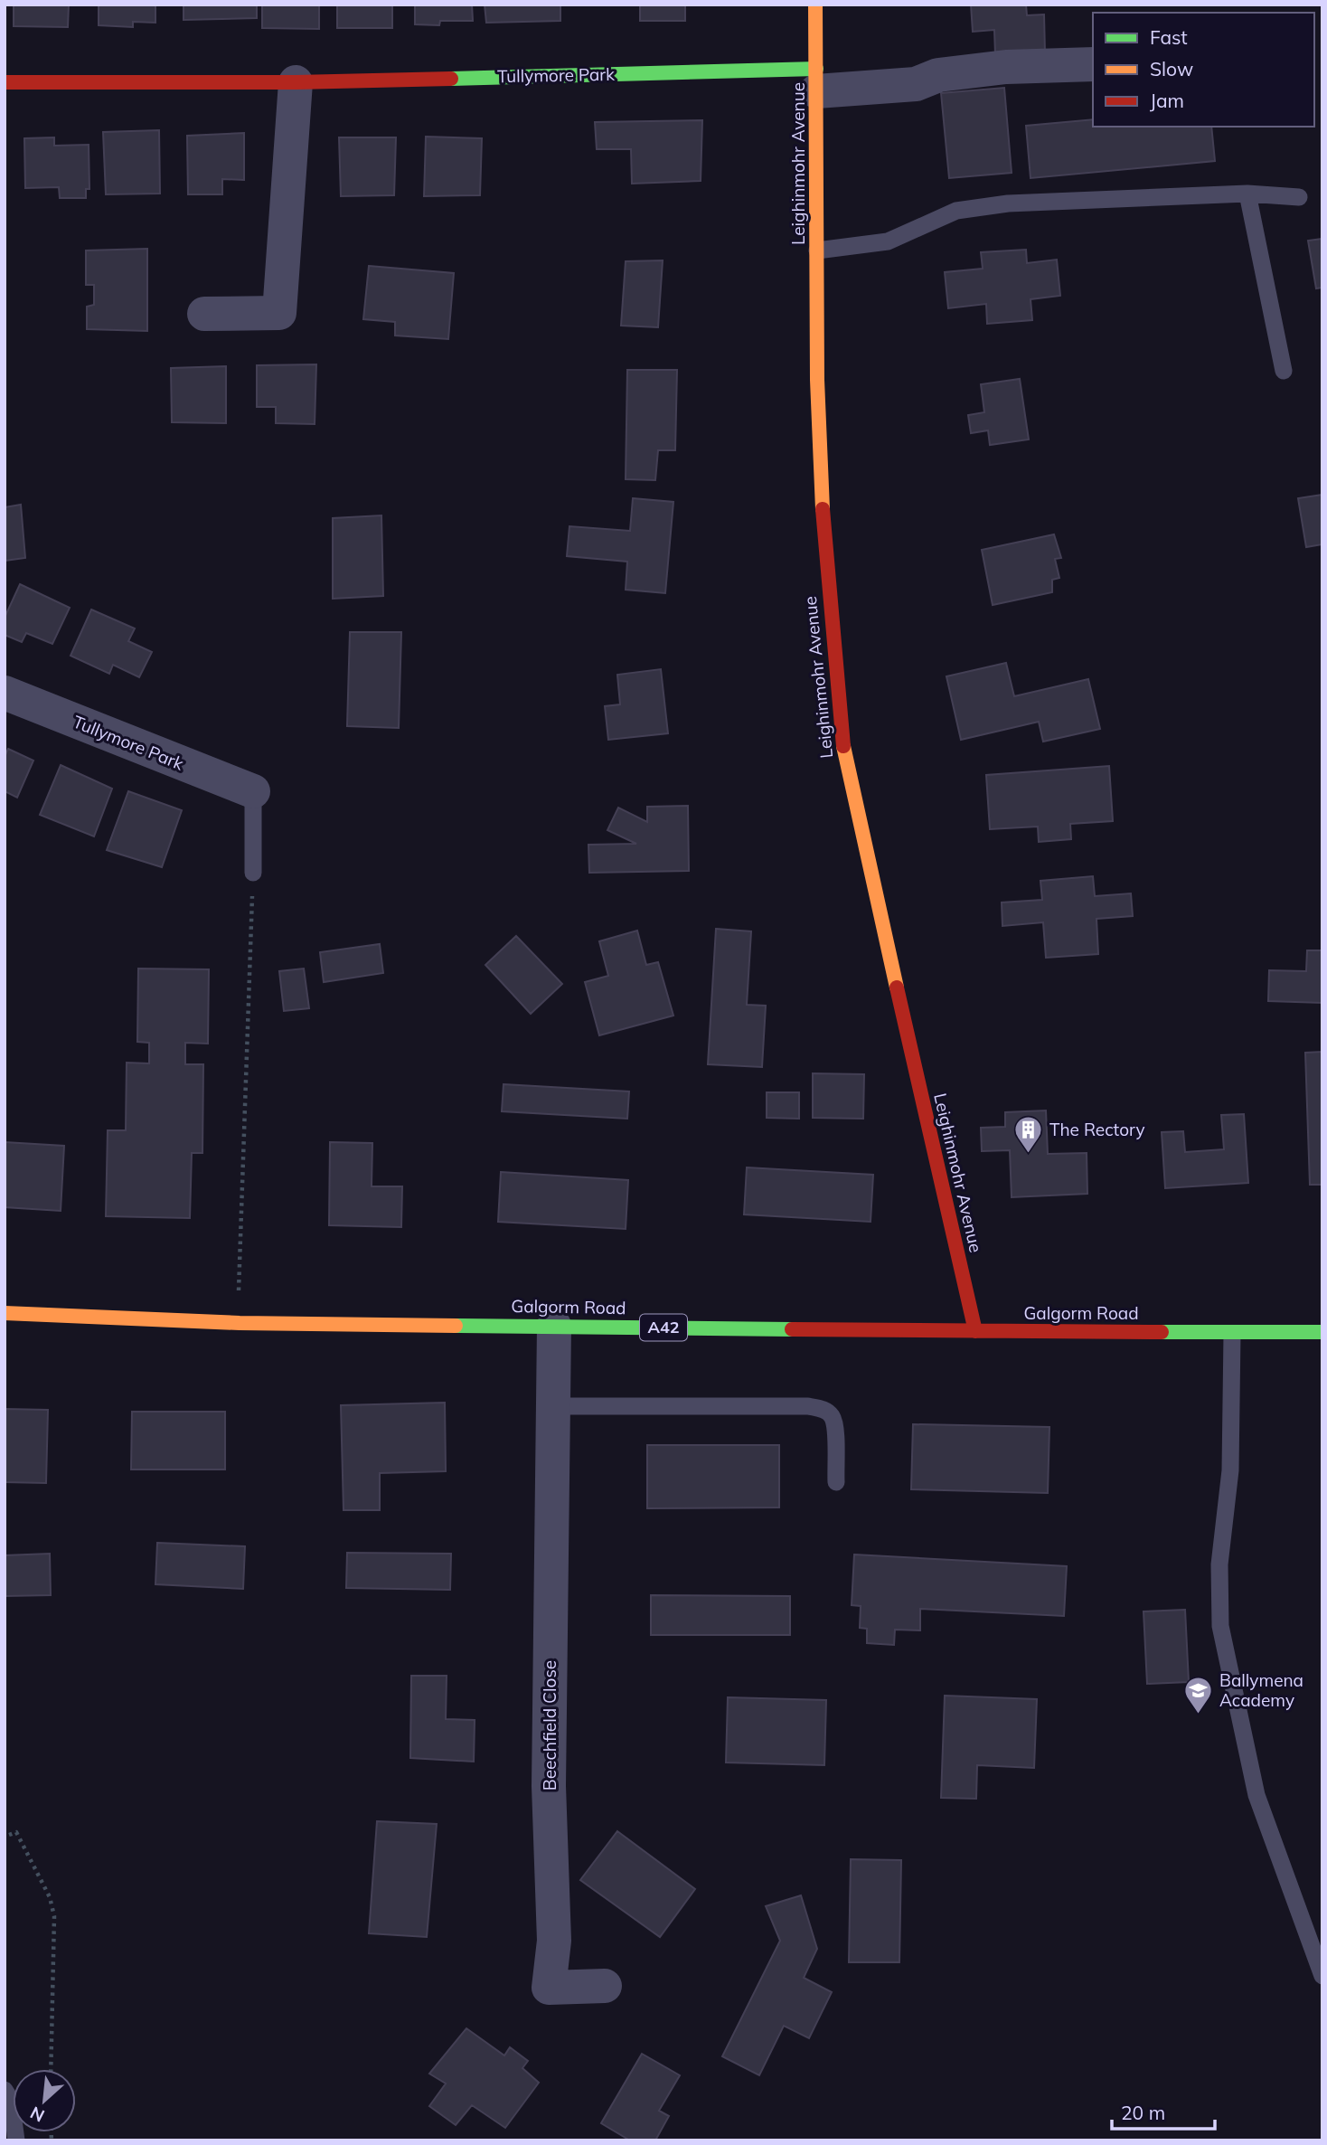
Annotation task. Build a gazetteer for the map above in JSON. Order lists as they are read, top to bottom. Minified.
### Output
{"streets":{"street":["Tullymore Park","Leighinmohr Avenue","Galgorm Road","A42","Beechfield Close"]},"crossings":[["Tullymore Park","Leighinmohr Avenue"],["Leighinmohr Avenue","Galgorm Road"],["Galgorm Road","Beechfield Close"]],"places":{"building":["The Rectory"],"school or university":["Ballymena Academy"]},"legend":["Fast","Slow","Jam"],"scale_bar":"20 m","north":"bottom left"}
